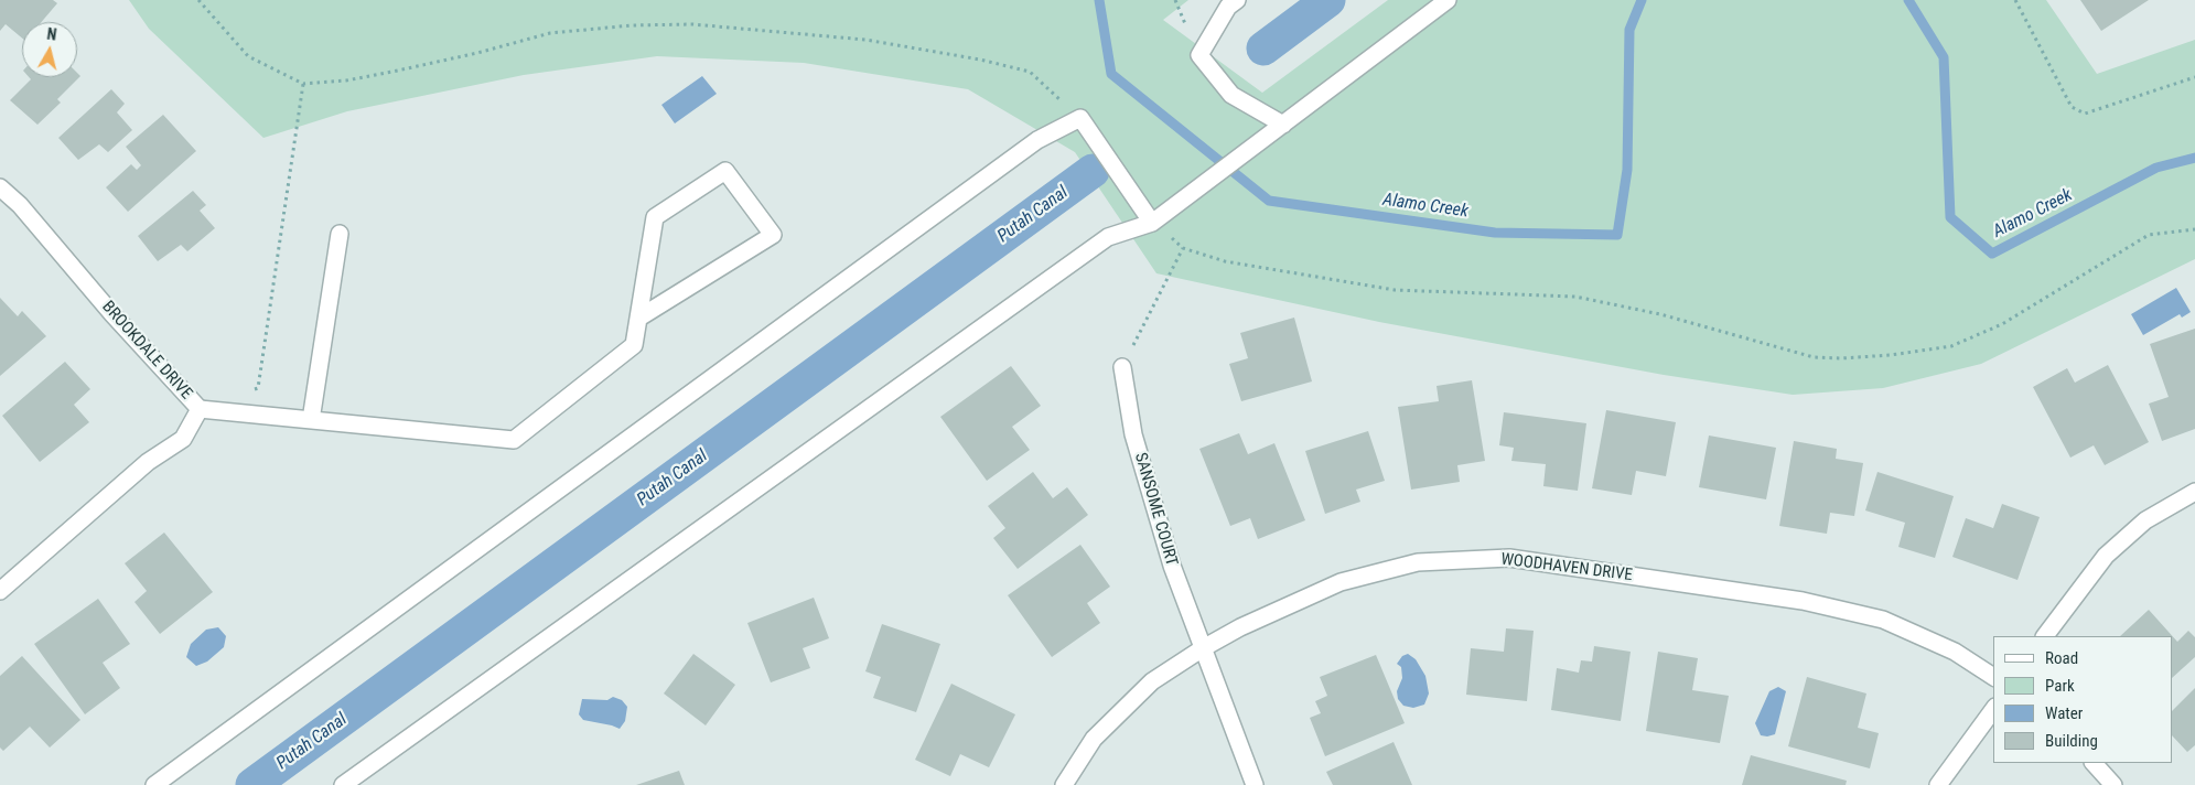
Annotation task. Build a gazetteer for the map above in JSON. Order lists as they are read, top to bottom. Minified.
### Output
{"streets":{"street":["BROOKDALE DRIVE","SANSOME COURT","WOODHAVEN DRIVE"]},"crossings":[["SANSOME COURT","WOODHAVEN DRIVE"]],"water":["Alamo Creek","Putah Canal"],"legend":["Road","Park","Water","Building"],"north":"top"}
